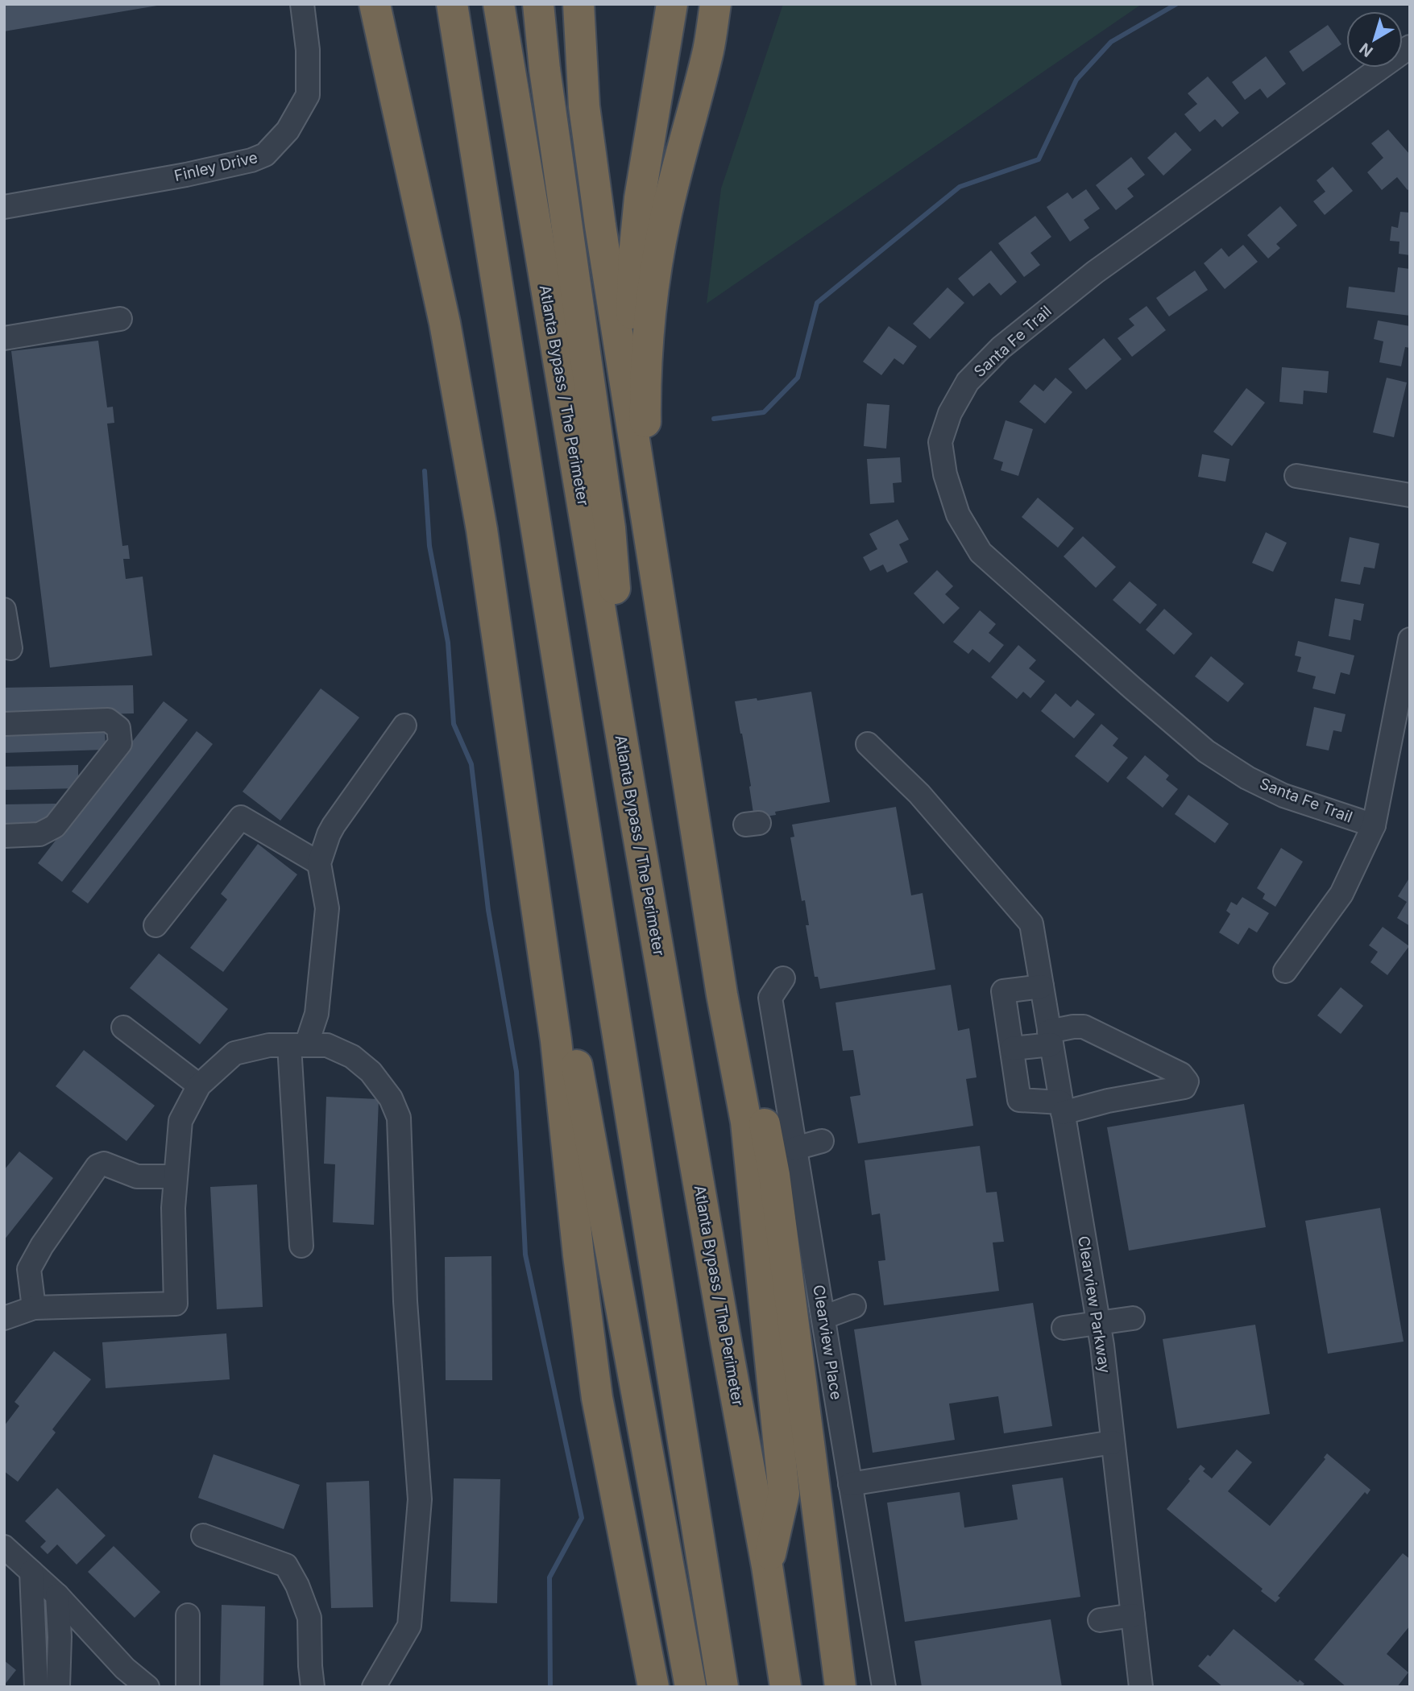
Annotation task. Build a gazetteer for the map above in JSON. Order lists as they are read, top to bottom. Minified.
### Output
{"streets":{"highway":["Atlanta Bypass / The Perimeter"],"street":["Finley Drive","Santa Fe Trail","Clearview Parkway","Clearview Place"]},"north":"bottom left"}
